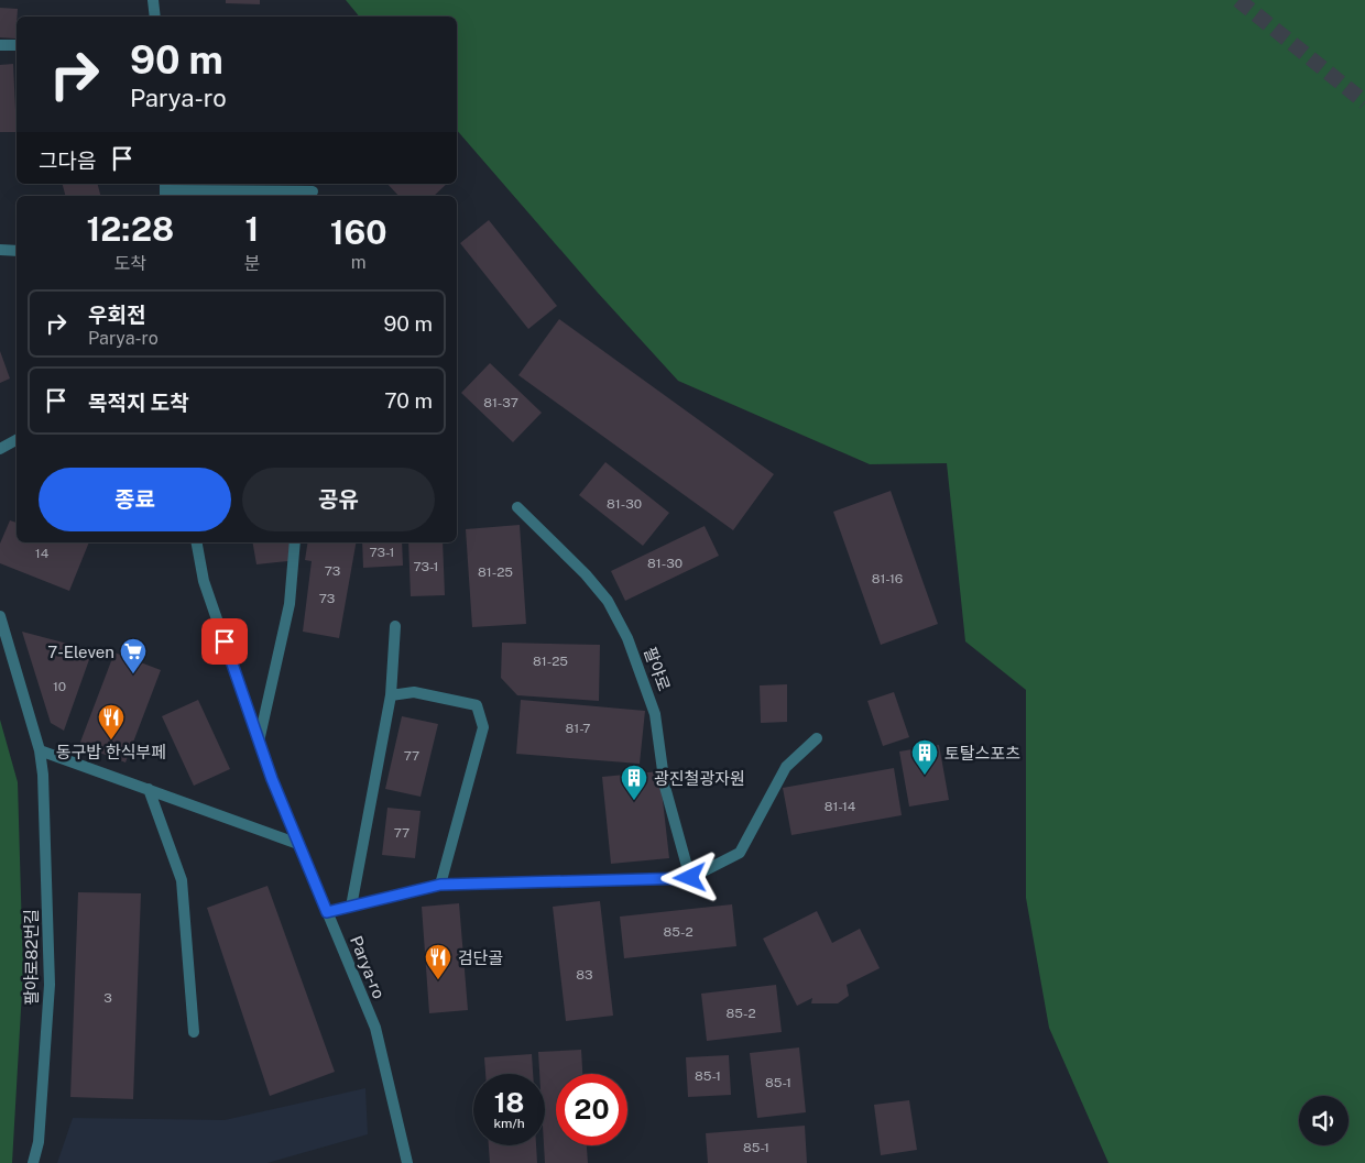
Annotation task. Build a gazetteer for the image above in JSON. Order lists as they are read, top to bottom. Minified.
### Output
{"streets":{"street":["팔야로","팔야로82번길","Parya-ro"]},"places":{"supermarket":["7-Eleven"],"restaurant":["동구밥 한식부페","검단골"],"building":["토탈스포츠","광진철광자원"]},"house_numbers":["81-37","81-30","73-1","14","81-30","73-1","73","81-25","81-16","73","81-25","10","81-7","77","81-14","77","85-2","83","3","85-2","85-1","85-1","85-1"],"page":{"turn":["90 m","Parya-ro"],"then":"그다음","eta":["12:28","도착","1","분","160","m"],"list":[{"name":"우회전","note":"Parya-ro","value":"90 m"},{"name":"목적지 도착","value":"70 m"}],"buttons":["종료","공유"],"speed":"18 km/h","limit":"20"}}
